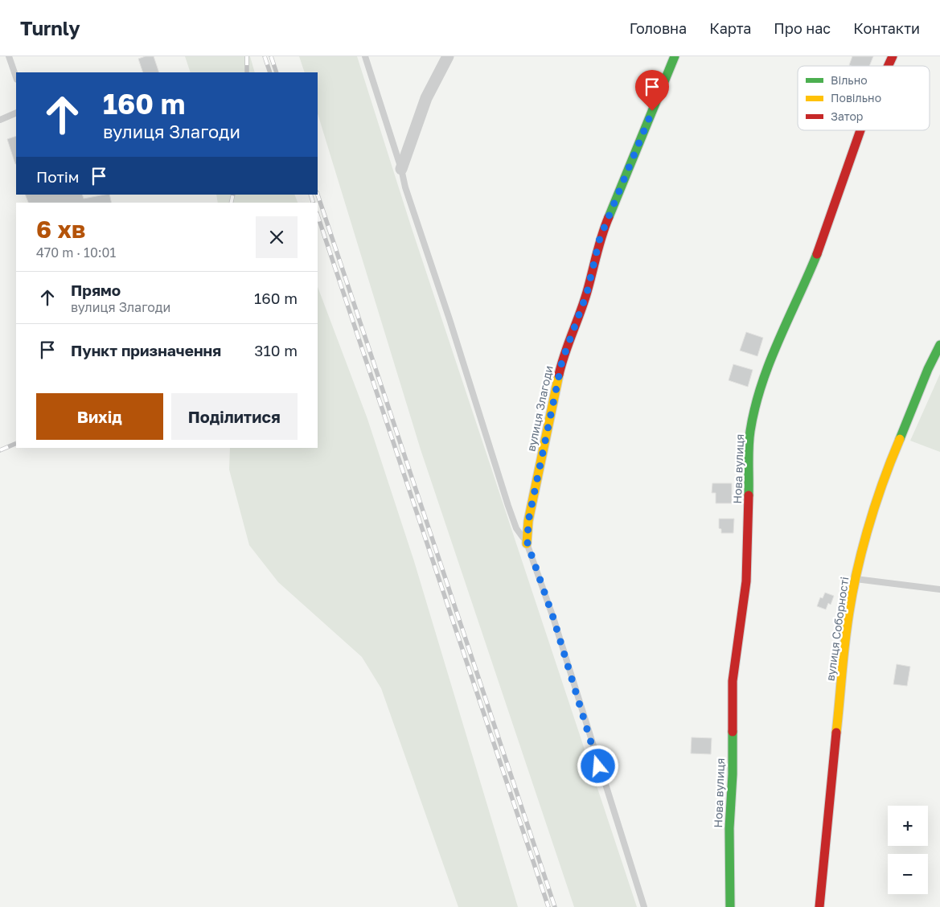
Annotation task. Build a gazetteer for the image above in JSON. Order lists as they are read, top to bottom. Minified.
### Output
{"streets":{"street":["вулиця Злагоди","Нова вулиця","вулиця Соборності"]},"legend":["Вільно","Повільно","Затор"],"page":{"header":"Turnly","nav":["Головна","Карта","Про нас","Контакти"],"turn":["160 m","вулиця Злагоди"],"then":"Потім","heading":["6 хв","470 m · 10:01"],"list":[{"name":"Прямо","note":"вулиця Злагоди","value":"160 m"},{"name":"Пункт призначення","value":"310 m"}],"buttons":["Вихід","Поділитися"],"map_buttons":["+","−"]}}
